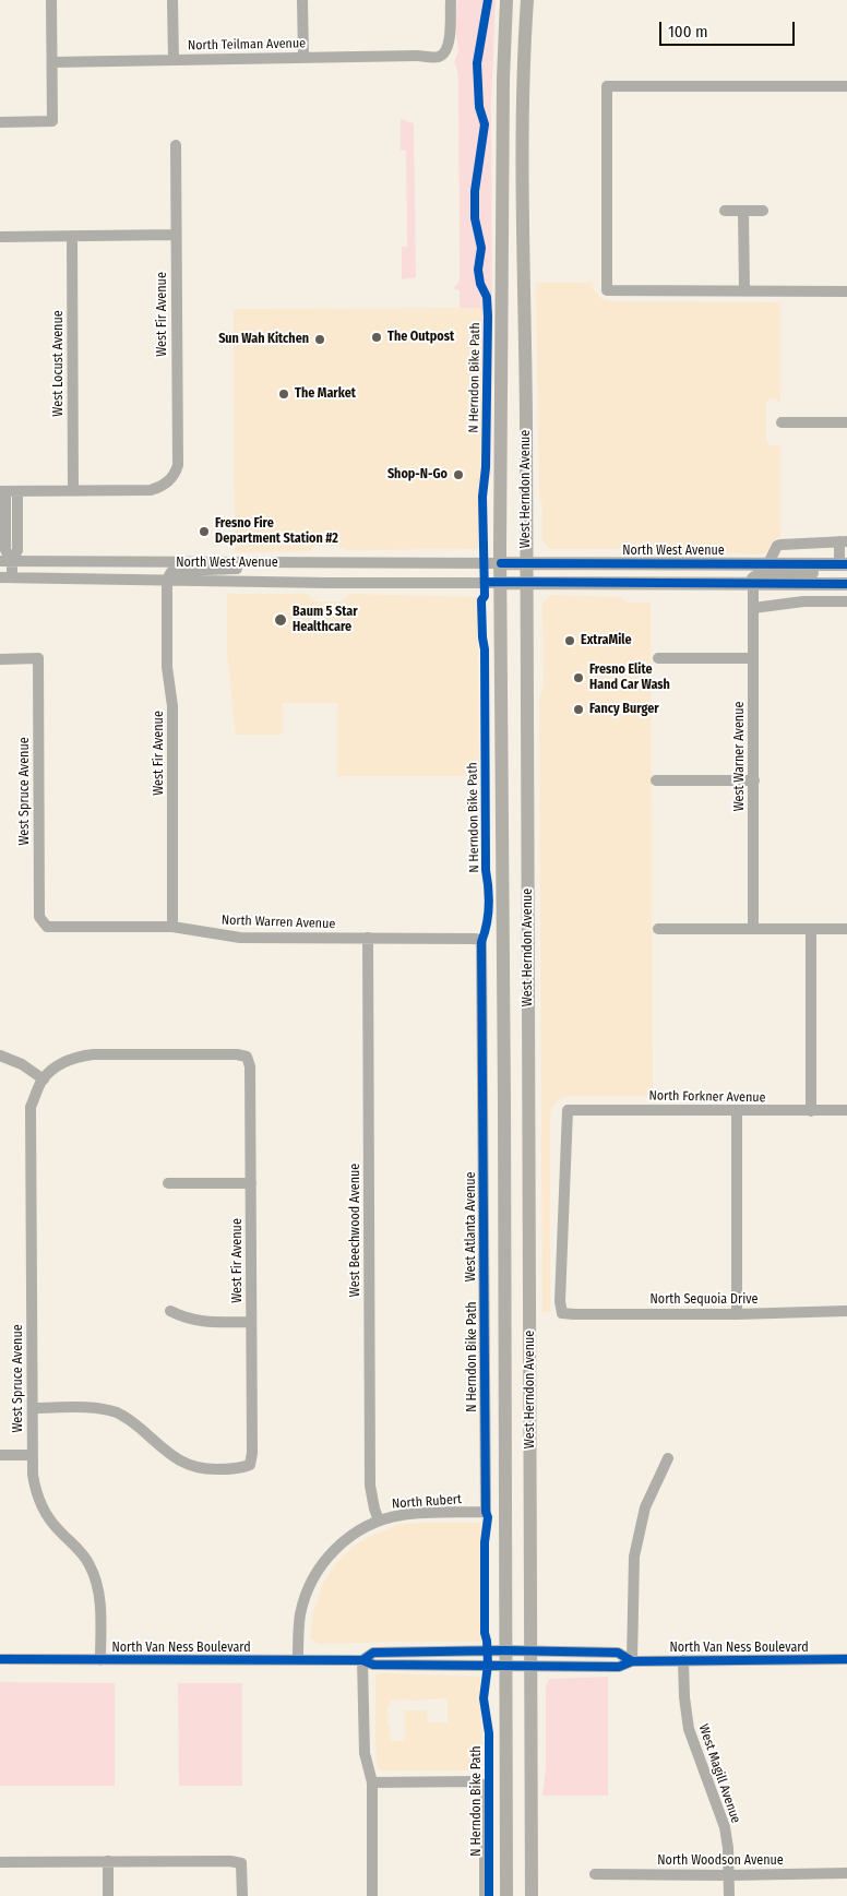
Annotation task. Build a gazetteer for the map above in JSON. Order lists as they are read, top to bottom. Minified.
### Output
{"streets":{"main road":["West Herndon Avenue","North West Avenue"],"street":["North Teilman Avenue","West Fir Avenue","West Locust Avenue","West Warner Avenue","West Spruce Avenue","North Warren Avenue","North Forkner Avenue","West Atlanta Avenue","West Beechwood Avenue","North Sequoia Drive","North Rubert","North Van Ness Boulevard","West Magill Avenue","North Woodson Avenue"],"cycle path":["N Herndon Bike Path"]},"crossings":[["West Fir Avenue","West Locust Avenue"],["West Fir Avenue","North West Avenue"],["West Fir Avenue","West Spruce Avenue"],["West Fir Avenue","North Warren Avenue"],["West Herndon Avenue","North West Avenue"],["West Herndon Avenue","North Van Ness Boulevard"],["North West Avenue","West Warner Avenue"],["West Spruce Avenue","North Warren Avenue"],["West Spruce Avenue","North Van Ness Boulevard"],["North Warren Avenue","West Atlanta Avenue"],["North Warren Avenue","West Beechwood Avenue"],["North Forkner Avenue","North Sequoia Drive"],["West Atlanta Avenue","North Rubert"],["West Beechwood Avenue","North Rubert"],["North Rubert","North Van Ness Boulevard"],["North Van Ness Boulevard","West Magill Avenue"],["West Magill Avenue","North Woodson Avenue"]],"places":["The Outpost","Sun Wah Kitchen","The Market","Shop-N-Go","Fresno Fire Department Station #2","Baum 5 Star Healthcare","ExtraMile","Fresno Elite Hand Car Wash","Fancy Burger"],"scale_bar":"100 m"}
